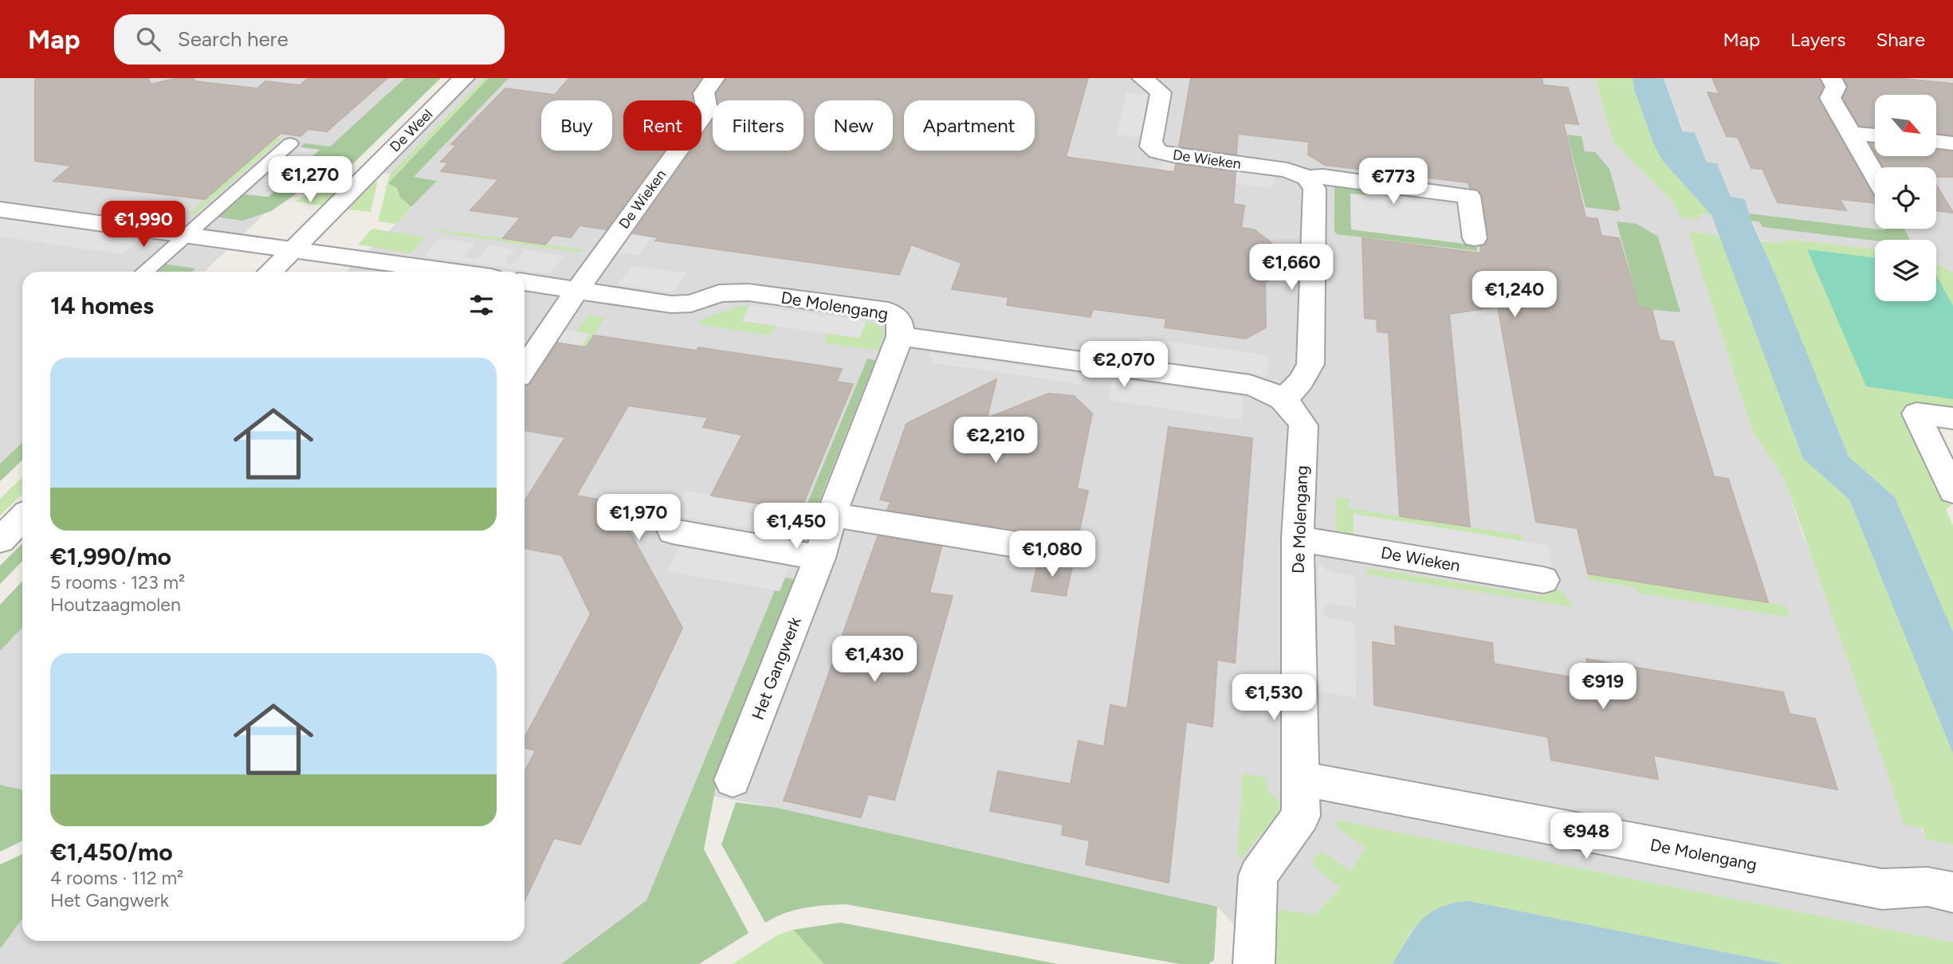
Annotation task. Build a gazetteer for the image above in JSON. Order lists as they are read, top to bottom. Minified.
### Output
{"streets":{"street":["De Weel","De Wieken","De Molengang","Het Gangwerk"]},"crossings":[["De Wieken","De Molengang"],["De Molengang","Het Gangwerk"]],"north":"bottom right","page":{"header":"Map","search":"Search here","nav":["Map","Layers","Share"],"chip":["Buy","Rent","Filters","New","Apartment"],"price":["€1,270","€773","€1,990","€1,660","€1,240","€2,070","€2,210","€1,970","€1,450","€1,080","€1,430","€919","€1,530","€948"],"heading":"14 homes","list":[{"name":"€1,990/mo","note":"5 rooms · 123 m² · Houtzaagmolen"},{"name":"€1,450/mo","note":"4 rooms · 112 m² · Het Gangwerk"}]}}
